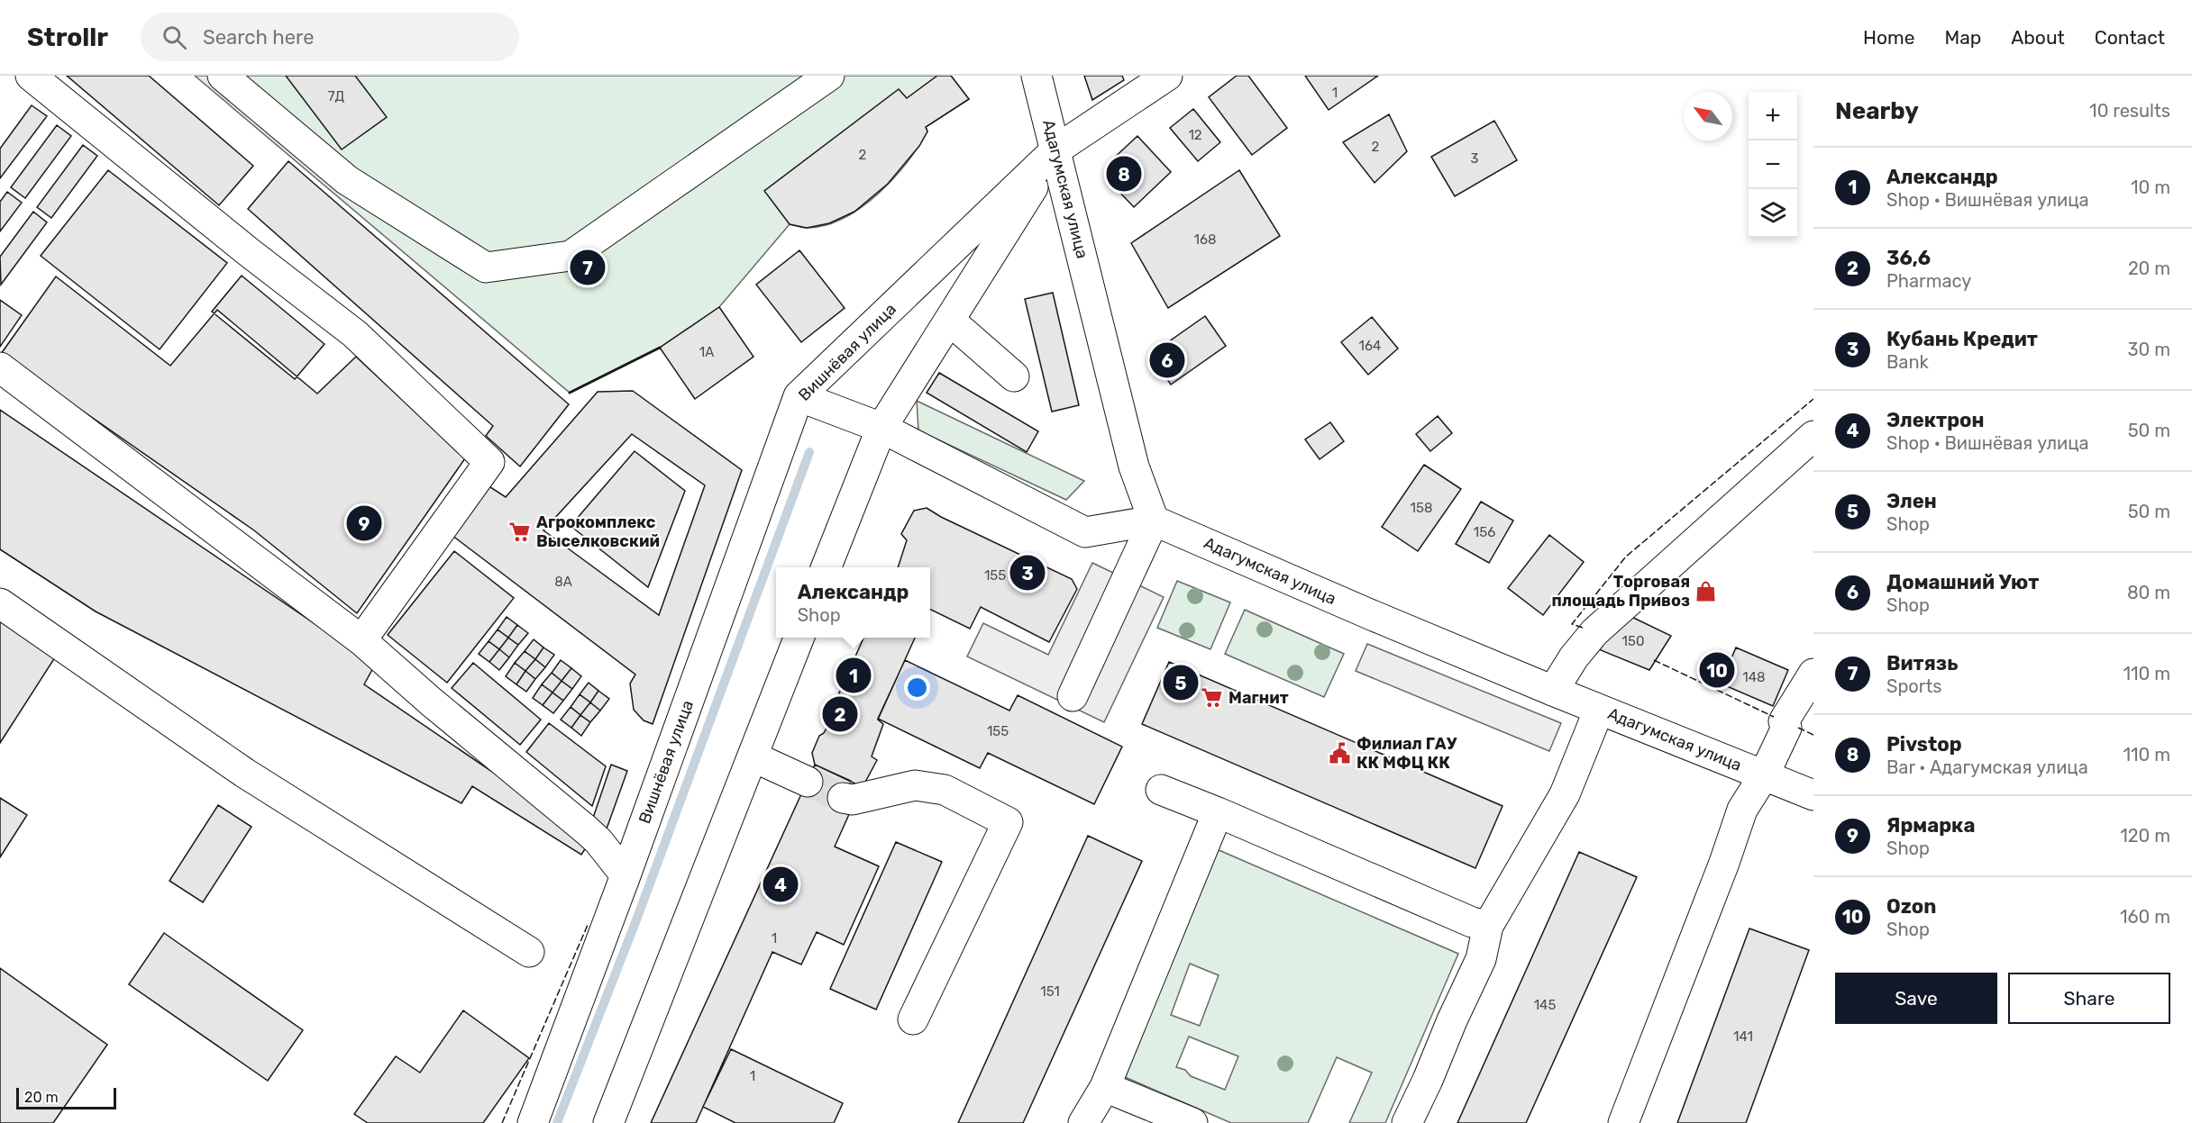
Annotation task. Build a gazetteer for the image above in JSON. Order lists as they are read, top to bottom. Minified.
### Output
{"streets":{"street":["Адагумская улица","Вишнёвая улица"]},"crossings":[["Адагумская улица","Вишнёвая улица"]],"places":{"supermarket":["Агрокомплекс Выселковский","Магнит"],"shop":["Торговая площадь Привоз"],"public building":["Филиал ГАУ КК МФЦ КК"]},"house_numbers":["1","7Д","12","2","2","3","168","164","1А","158","156","155","8А","150","148","155","1","151","145","141","1"],"scale_bar":"20 m","north":"top left","page":{"header":"Strollr","search":"Search here","nav":["Home","Map","About","Contact"],"heading":["Nearby","10 results"],"map_buttons":["+","−"],"list":[{"mark":"1","name":"Александр","note":"Shop · Вишнёвая улица","value":"10 m"},{"mark":"2","name":"36,6","note":"Pharmacy","value":"20 m"},{"mark":"3","name":"Кубань Кредит","note":"Bank","value":"30 m"},{"mark":"4","name":"Электрон","note":"Shop · Вишнёвая улица","value":"50 m"},{"mark":"5","name":"Элен","note":"Shop","value":"50 m"},{"mark":"6","name":"Домашний Уют","note":"Shop","value":"80 m"},{"mark":"7","name":"Витязь","note":"Sports","value":"110 m"},{"mark":"8","name":"Pivstop","note":"Bar · Адагумская улица","value":"110 m"},{"mark":"9","name":"Ярмарка","note":"Shop","value":"120 m"},{"mark":"10","name":"Ozon","note":"Shop","value":"160 m"}],"pins":["8","7","6","9","3","10","1","5","2","4"],"popup":["Александр","Shop"],"buttons":["Save","Share"],"scale":"20 m"}}
